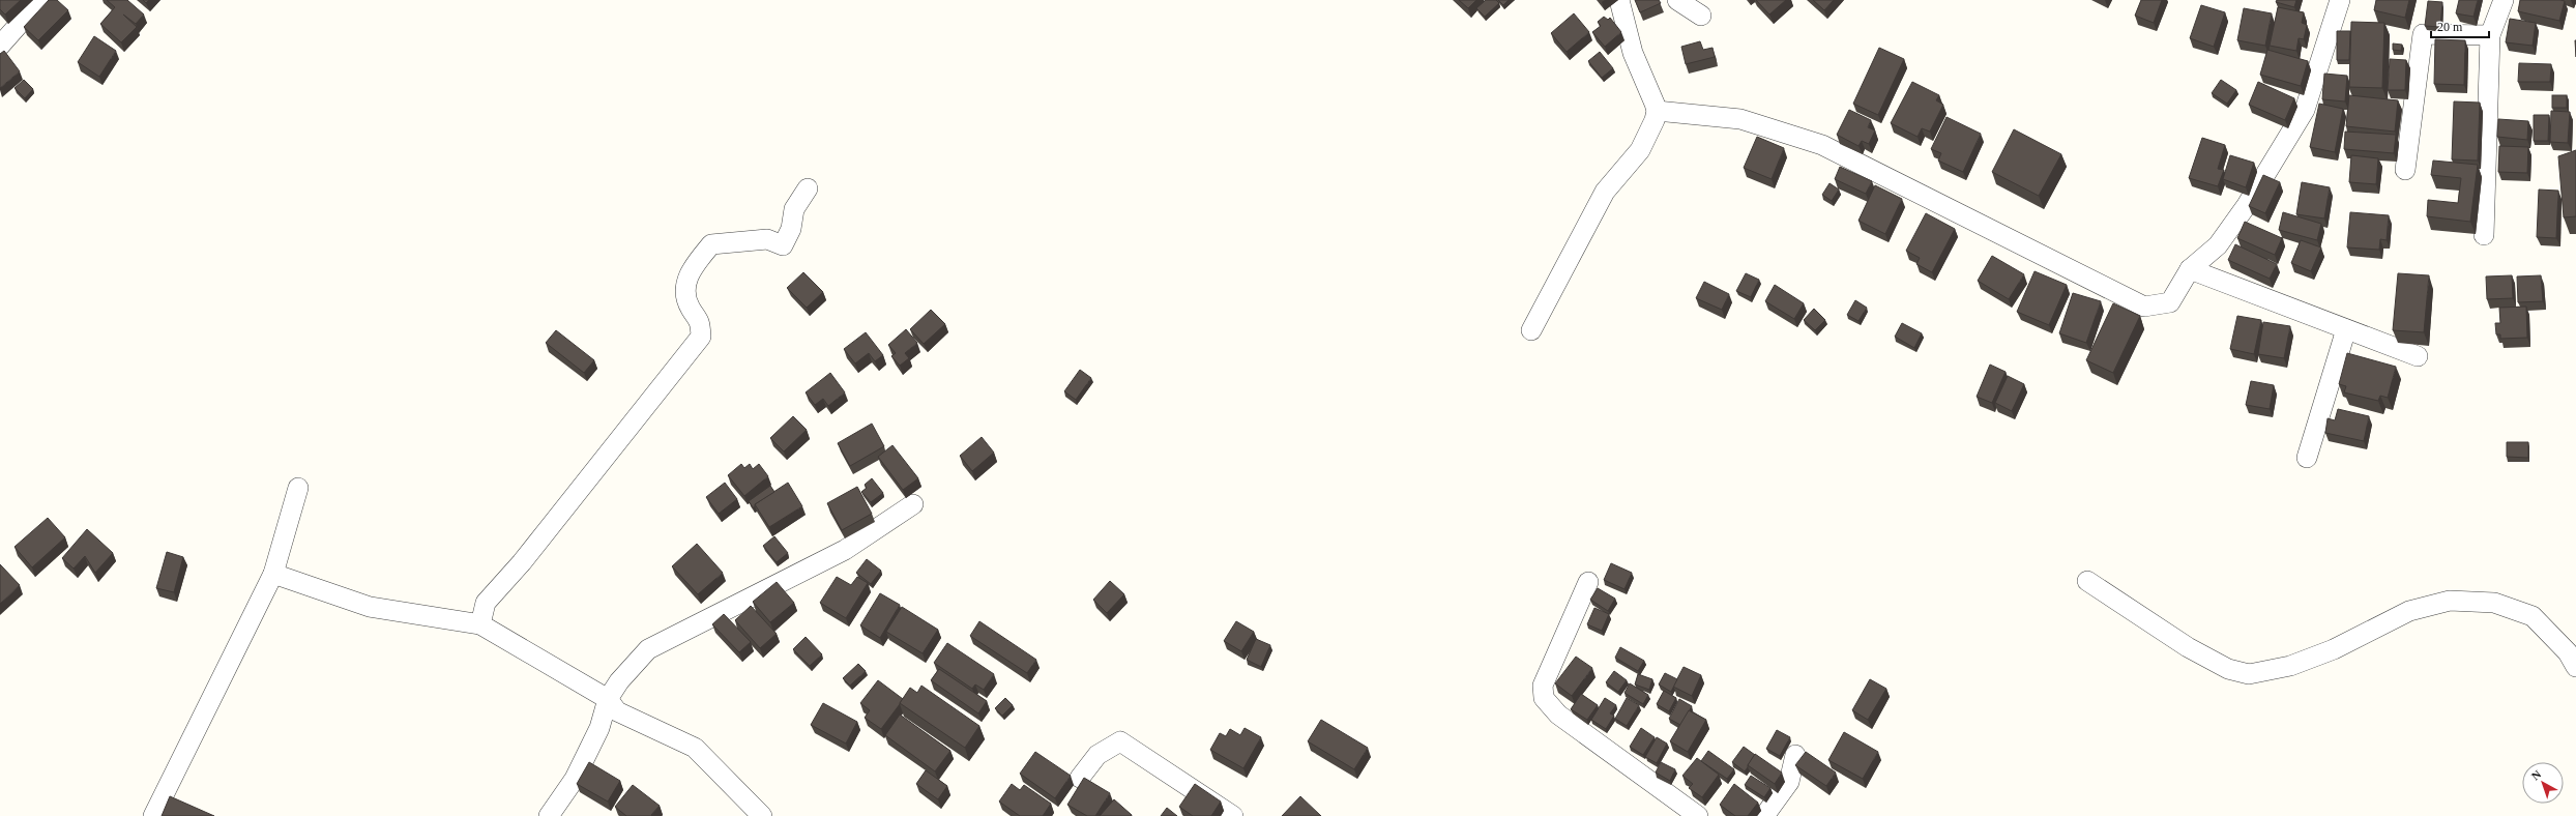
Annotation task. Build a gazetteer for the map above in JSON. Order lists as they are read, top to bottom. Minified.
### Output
{"scale_bar":"20 m","north":"top left"}
